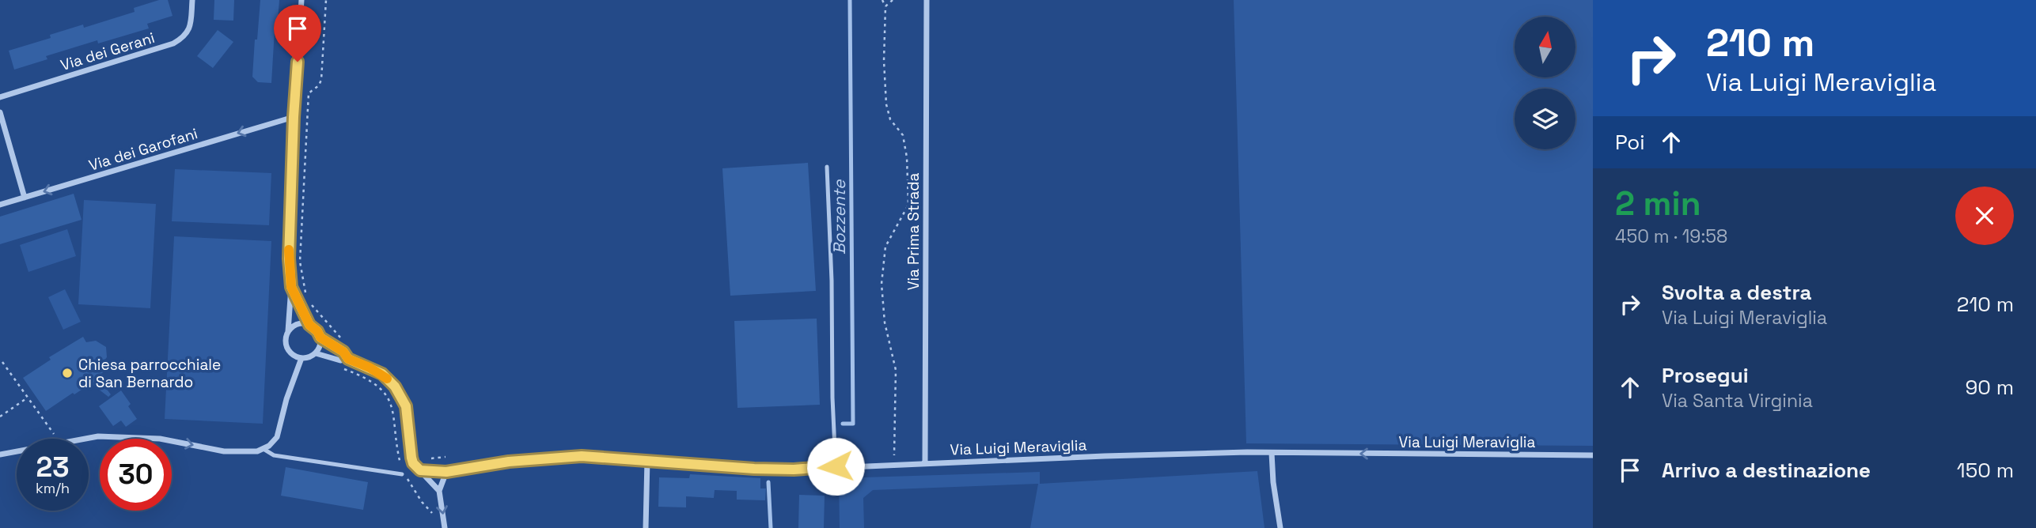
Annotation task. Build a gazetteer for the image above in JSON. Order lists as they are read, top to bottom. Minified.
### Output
{"streets":{"street":["Via dei Gerani","Via dei Garofani","Via Prima Strada","Via Luigi Meraviglia"]},"crossings":[["Via Prima Strada","Via Luigi Meraviglia"]],"one_way":["Via dei Garofani"],"water":["Bozzente"],"places":["Chiesa parrocchiale di San Bernardo"],"north":"top","page":{"turn":["210 m","Via Luigi Meraviglia"],"then":"Poi","heading":["2 min","450 m · 19:58"],"list":[{"name":"Svolta a destra","note":"Via Luigi Meraviglia","value":"210 m"},{"name":"Prosegui","note":"Via Santa Virginia","value":"90 m"},{"name":"Arrivo a destinazione","value":"150 m"}],"speed":"23 km/h","limit":"30"}}
